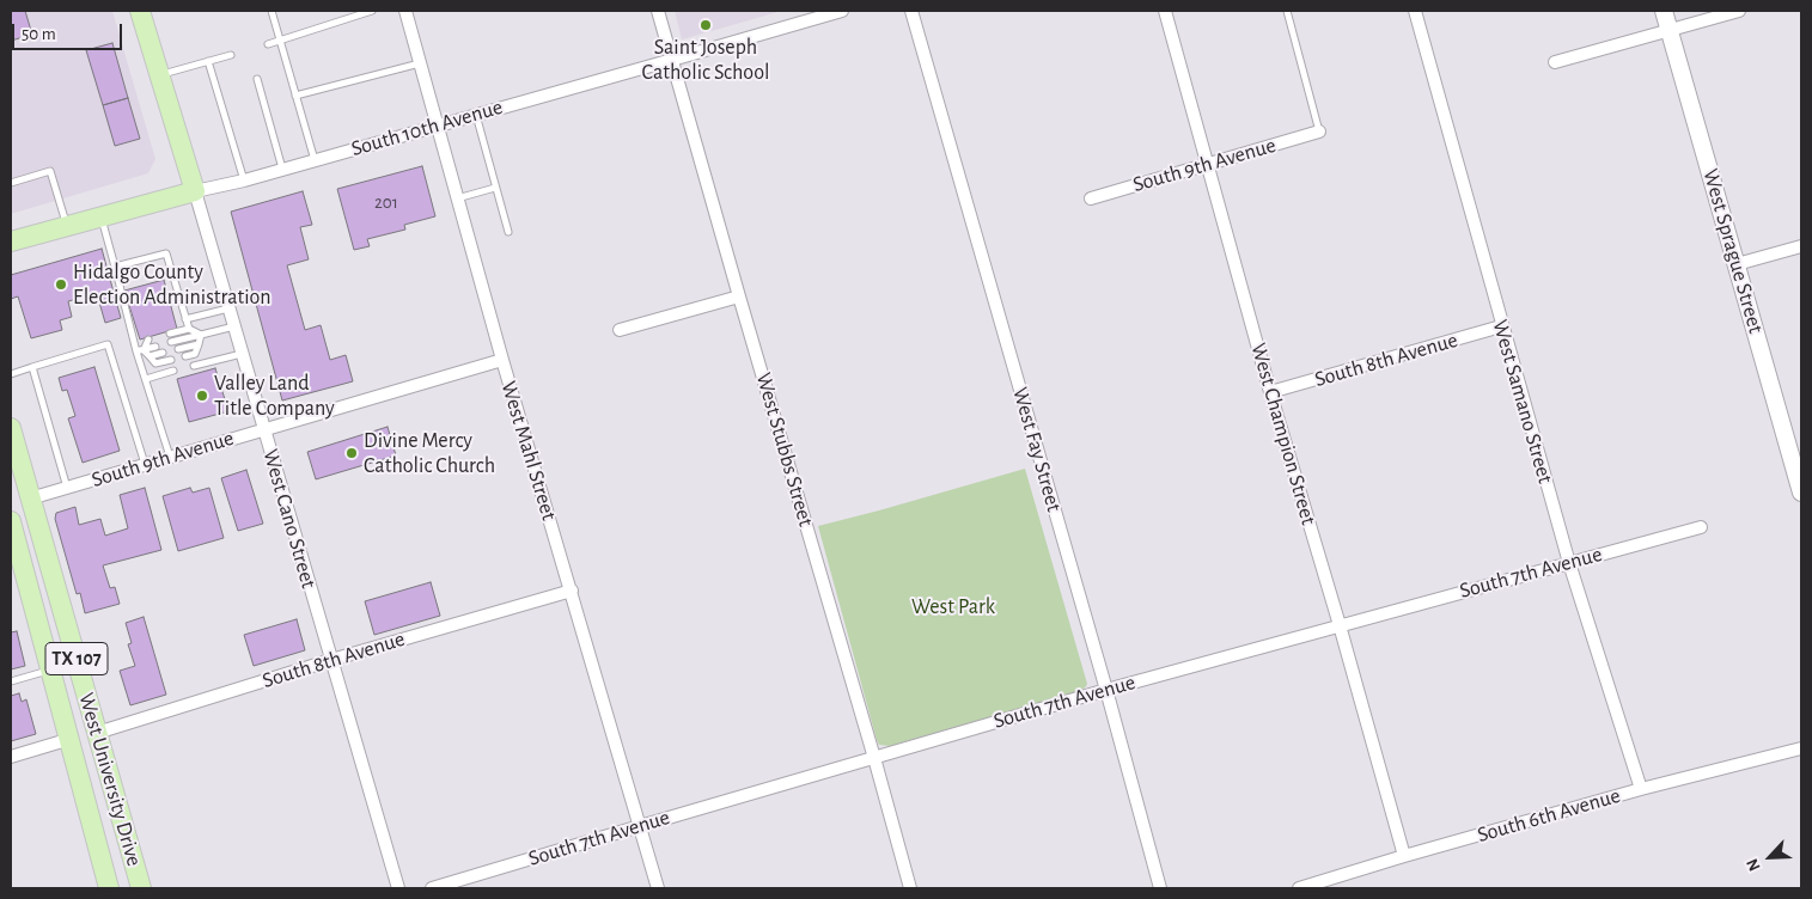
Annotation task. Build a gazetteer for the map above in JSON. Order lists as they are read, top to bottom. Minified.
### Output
{"streets":{"main road":["South 10th Avenue","West Cano Street","TX 107","West University Drive"],"street":["South 9th Avenue","West Sprague Street","South 8th Avenue","West Samano Street","West Champion Street","West Stubbs Street","West Fay Street","West Mahl Street","South 7th Avenue","South 6th Avenue"]},"crossings":[["South 10th Avenue","West Stubbs Street"],["South 10th Avenue","West Mahl Street"],["South 10th Avenue","West Cano Street"],["South 9th Avenue","West Champion Street"],["South 9th Avenue","West Mahl Street"],["South 9th Avenue","West Cano Street"],["South 9th Avenue","West University Drive"],["South 8th Avenue","West Samano Street"],["South 8th Avenue","West Champion Street"],["South 8th Avenue","West Mahl Street"],["South 8th Avenue","West Cano Street"],["South 8th Avenue","West University Drive"],["West Samano Street","South 7th Avenue"],["West Samano Street","South 6th Avenue"],["West Champion Street","South 7th Avenue"],["West Champion Street","South 6th Avenue"],["West Stubbs Street","South 7th Avenue"],["West Fay Street","South 7th Avenue"],["West Mahl Street","South 7th Avenue"]],"parks":["West Park"],"places":["Saint Joseph Catholic School","Hidalgo County Election Administration","Valley Land Title Company","Divine Mercy Catholic Church"],"house_numbers":["201"],"scale_bar":"50 m","north":"bottom left"}
